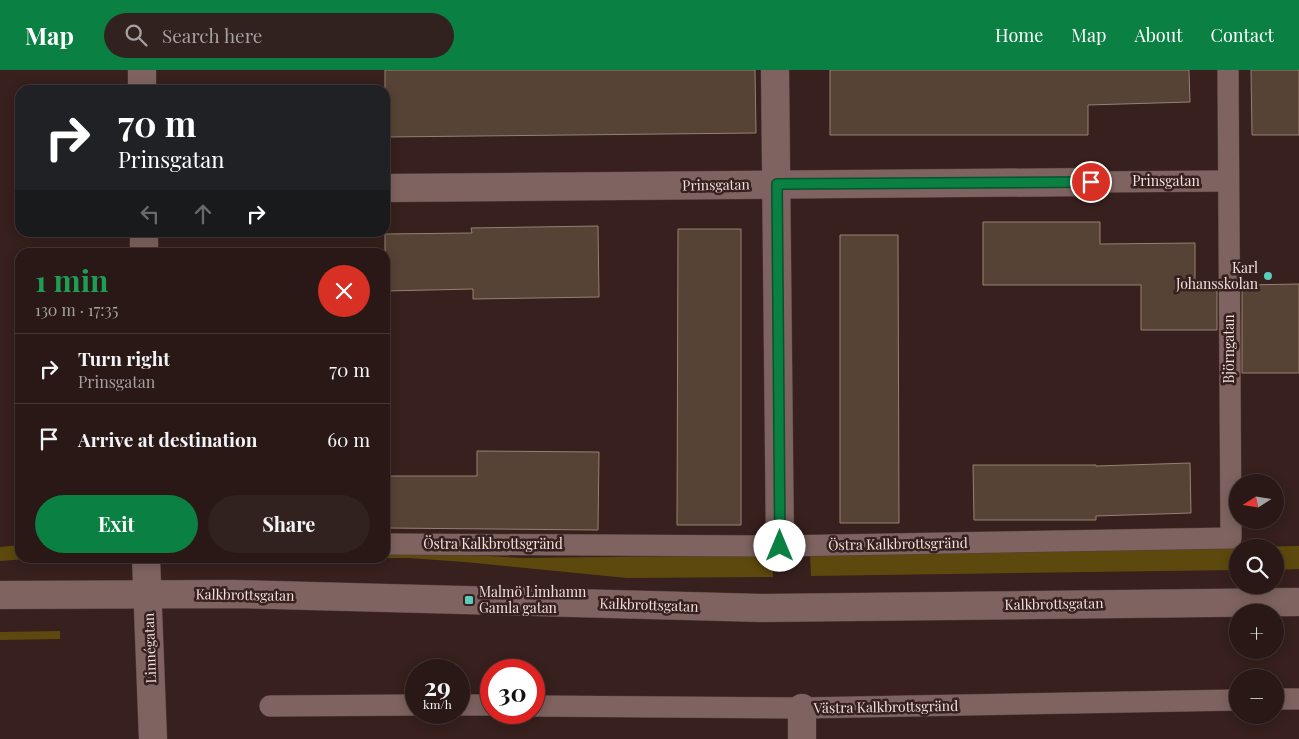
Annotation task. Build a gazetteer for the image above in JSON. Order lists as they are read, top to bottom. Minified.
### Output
{"streets":{"street":["Prinsgatan","Björngatan","Östra Kalkbrottsgränd","Kalkbrottsgatan","Linnégatan","Västra Kalkbrottsgränd"]},"crossings":[["Prinsgatan","Björngatan"],["Björngatan","Östra Kalkbrottsgränd"],["Kalkbrottsgatan","Linnégatan"]],"places":{"other":["Karl Johansskolan"],"transit":["Malmö Limhamn Gamla gatan"]},"north":"left","page":{"header":"Map","search":"Search here","nav":["Home","Map","About","Contact"],"turn":["70 m","Prinsgatan"],"heading":["1 min","130 m · 17:35"],"list":[{"name":"Turn right","note":"Prinsgatan","value":"70 m"},{"name":"Arrive at destination","value":"60 m"}],"map_buttons":["+","−"],"buttons":["Exit","Share"],"speed":"29 km/h","limit":"30"}}
